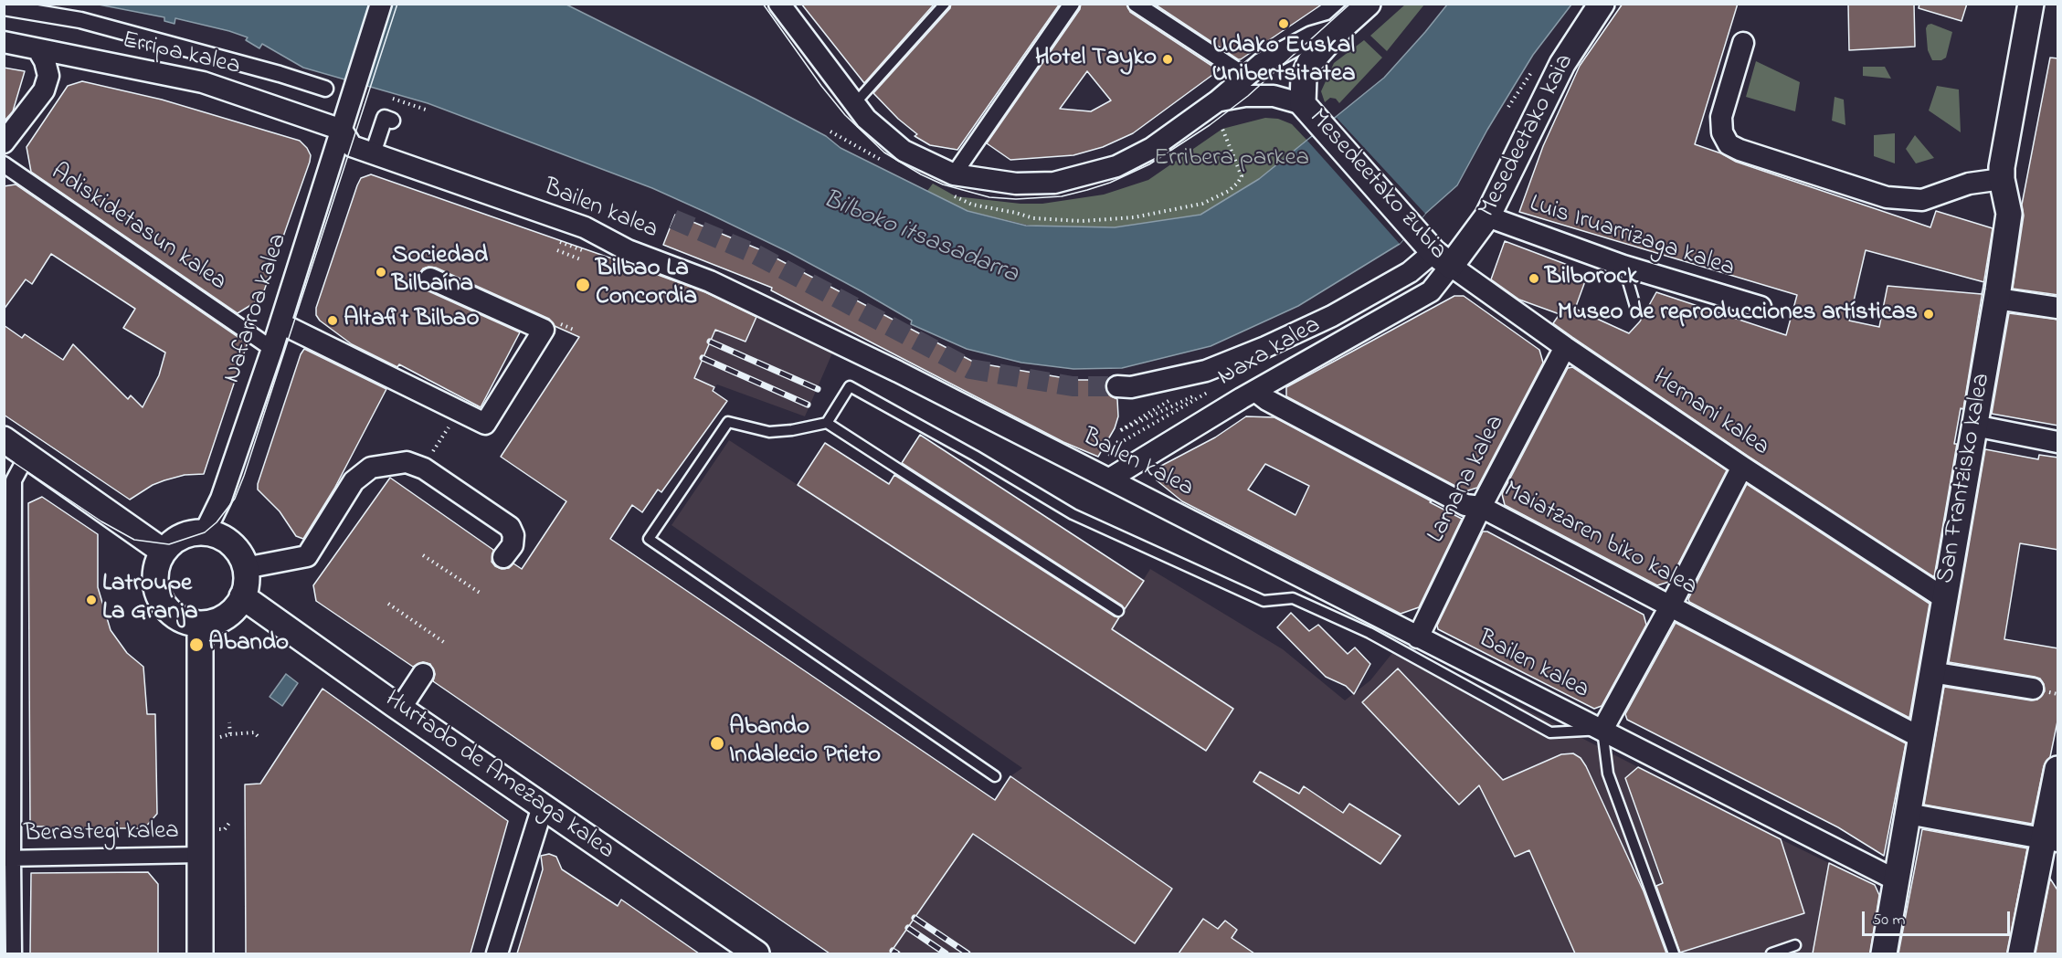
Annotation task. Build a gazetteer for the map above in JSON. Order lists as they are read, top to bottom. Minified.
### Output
{"streets":{"street":["Erripa kalea","Mesedeetako kaia","Mesedeetako zubia","Bailen kalea","Adiskidetasun kalea","Luis Iruarrizaga kalea","Nafarroa kalea","Naxa kalea","Hernani kalea","San Frantzisko kalea","Lamana kalea","Maiatzaren biko kalea","Hurtado de Amezaga kalea","Berastegi kalea"]},"crossings":[["Erripa kalea","Bailen kalea"],["Erripa kalea","Nafarroa kalea"],["Mesedeetako kaia","Mesedeetako zubia"],["Mesedeetako kaia","Luis Iruarrizaga kalea"],["Mesedeetako kaia","Naxa kalea"],["Mesedeetako kaia","Hernani kalea"],["Mesedeetako zubia","Naxa kalea"],["Mesedeetako zubia","Hernani kalea"],["Bailen kalea","Nafarroa kalea"],["Bailen kalea","Naxa kalea"],["Bailen kalea","San Frantzisko kalea"],["Bailen kalea","Lamana kalea"],["Adiskidetasun kalea","Nafarroa kalea"],["Nafarroa kalea","Hurtado de Amezaga kalea"],["Naxa kalea","Hernani kalea"],["Naxa kalea","Maiatzaren biko kalea"],["Hernani kalea","San Frantzisko kalea"],["Hernani kalea","Lamana kalea"],["San Frantzisko kalea","Maiatzaren biko kalea"],["Lamana kalea","Maiatzaren biko kalea"]],"water":["Bilboko itsasadarra"],"parks":["Erribera parkea"],"places":["Udako Euskal Unibertsitatea","Hotel Tayko","Sociedad Bilbaína","Bilborock","Bilbao La Concordia","Museo de reproducciones artísticas","Altafit Bilbao","Latroupe La Granja","Abando","Abando Indalecio Prieto"],"scale_bar":"50 m"}
